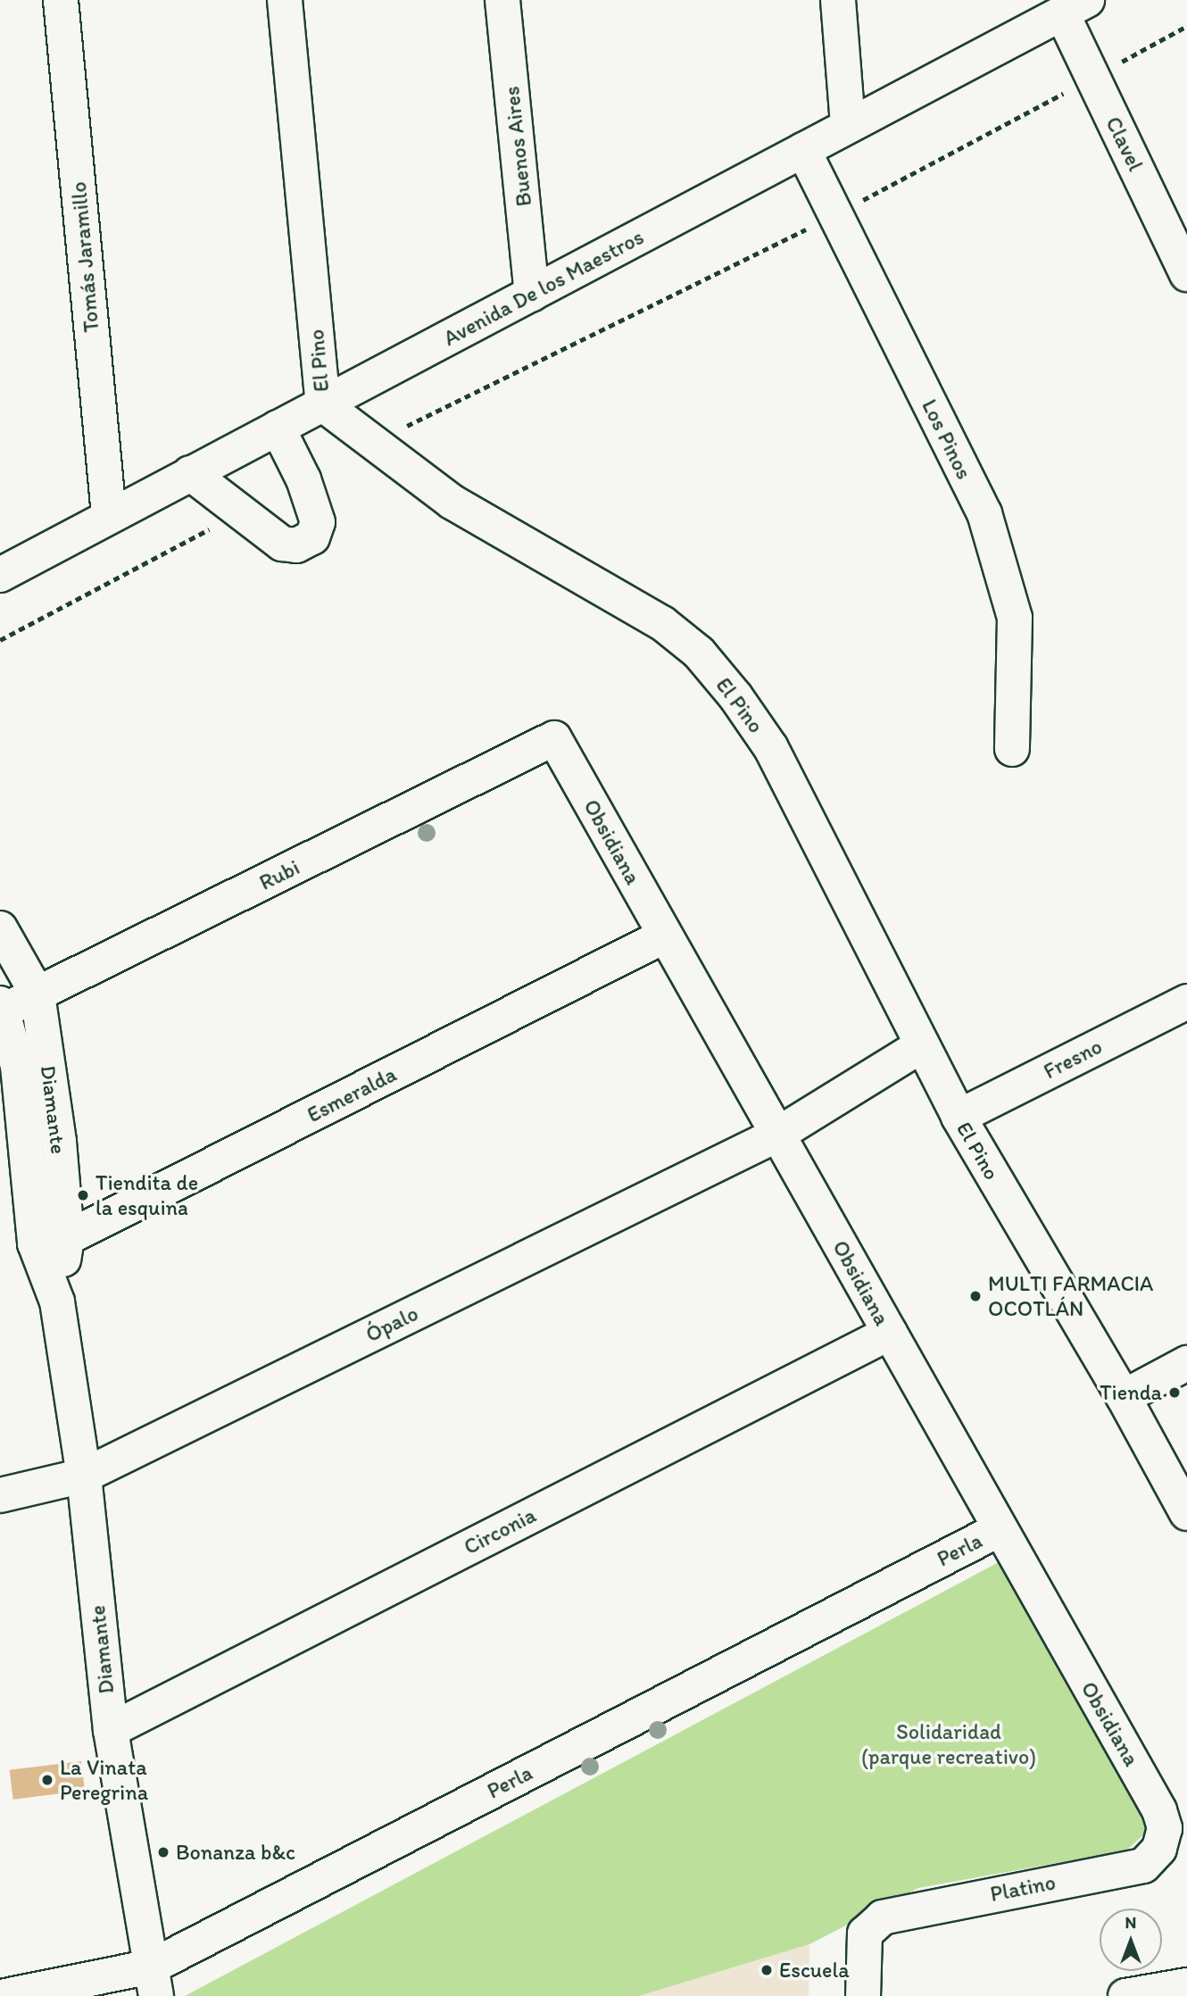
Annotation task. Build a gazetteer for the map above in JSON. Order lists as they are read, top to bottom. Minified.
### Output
{"streets":{"street":["Clavel","Buenos Aires","Tomás Jaramillo","Avenida De los Maestros","El Pino","Los Pinos","Obsidiana","Rubi","Fresno","Esmeralda","Diamante","Ópalo","Circonia","Perla","Platino"]},"crossings":[["Clavel","Avenida De los Maestros"],["Buenos Aires","Avenida De los Maestros"],["Tomás Jaramillo","Avenida De los Maestros"],["Avenida De los Maestros","El Pino"],["Avenida De los Maestros","Los Pinos"],["El Pino","Fresno"],["El Pino","Ópalo"],["Obsidiana","Rubi"],["Obsidiana","Esmeralda"],["Obsidiana","Ópalo"],["Obsidiana","Circonia"],["Obsidiana","Perla"],["Obsidiana","Platino"],["Rubi","Diamante"],["Esmeralda","Diamante"],["Diamante","Ópalo"],["Diamante","Circonia"],["Diamante","Perla"]],"parks":["Solidaridad (parque recreativo)"],"places":["Tiendita de la esquina","MULTI FARMACIA OCOTLÁN","Tienda","La Vinata Peregrina","Bonanza b&c","Escuela"],"north":"top"}
